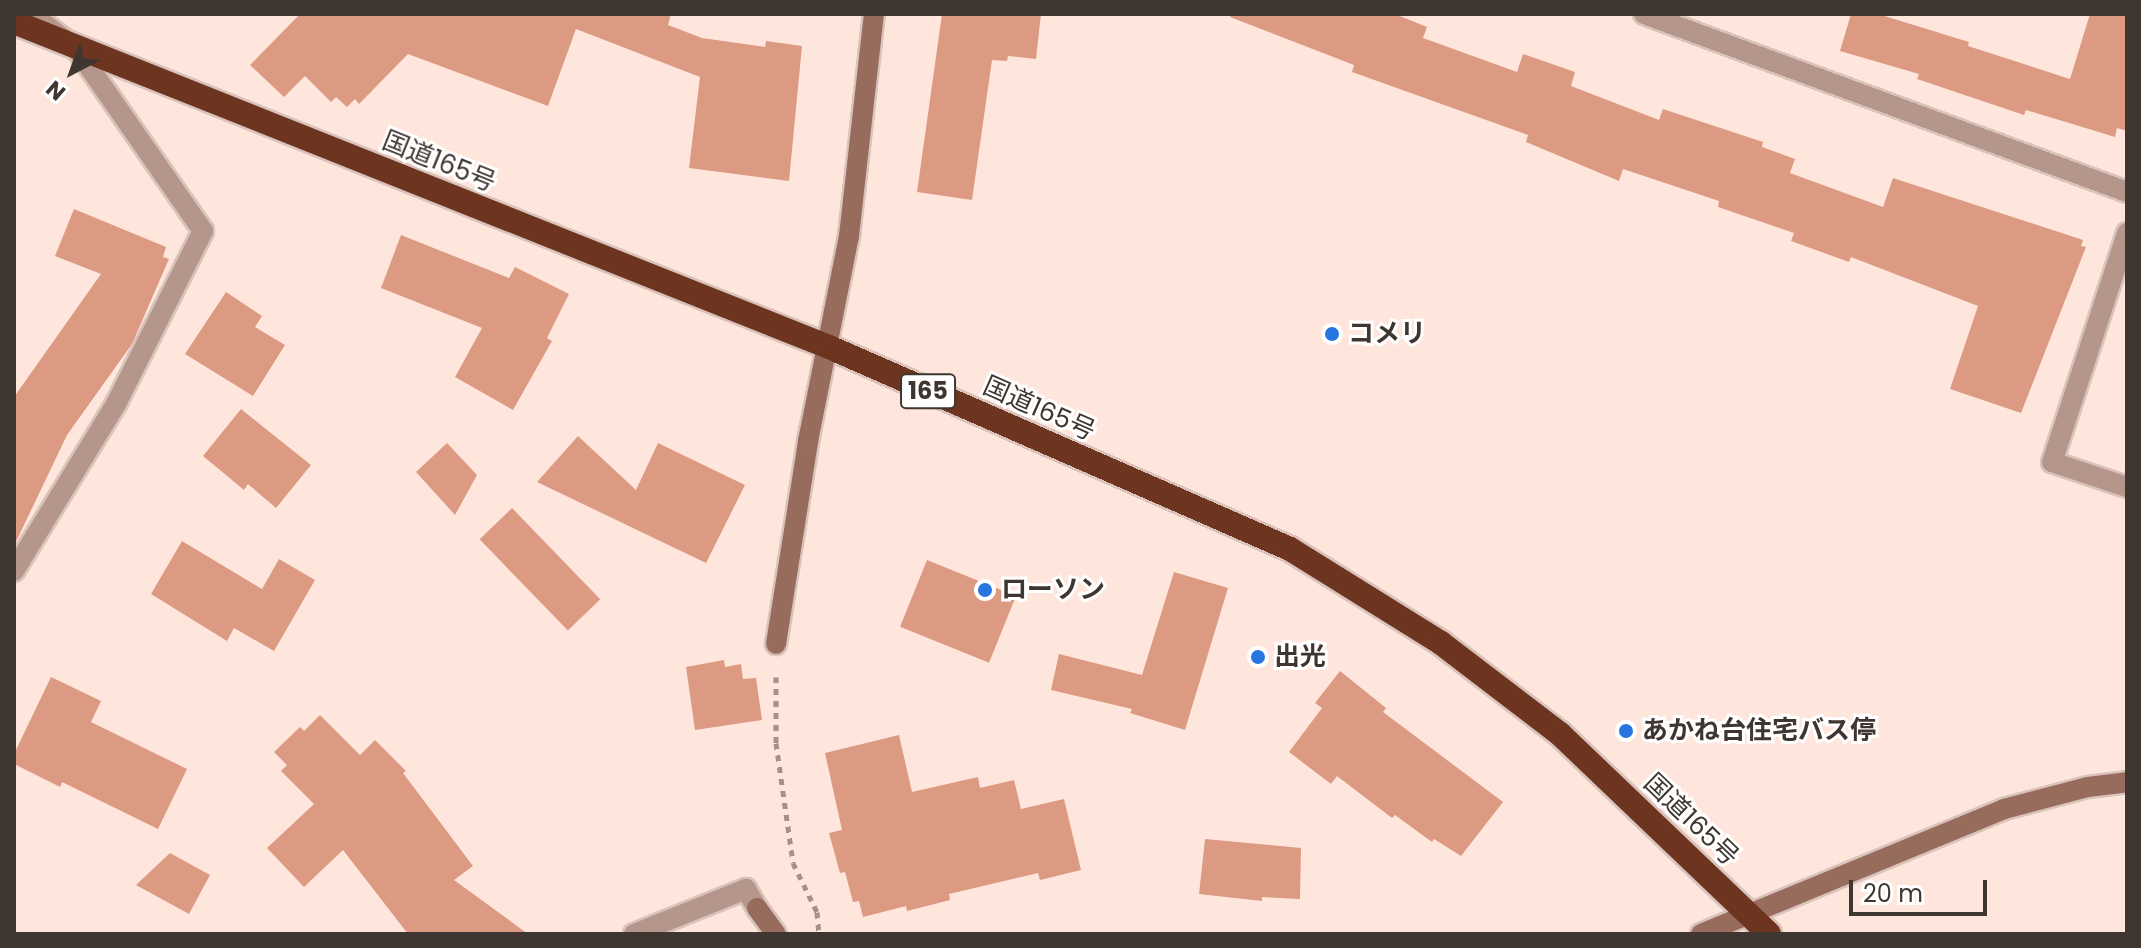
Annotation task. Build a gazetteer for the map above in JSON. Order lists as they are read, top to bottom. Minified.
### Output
{"streets":{"highway":["国道165号","165"]},"places":["コメリ","ローソン","出光","あかね台住宅バス停"],"scale_bar":"20 m","north":"bottom left"}
